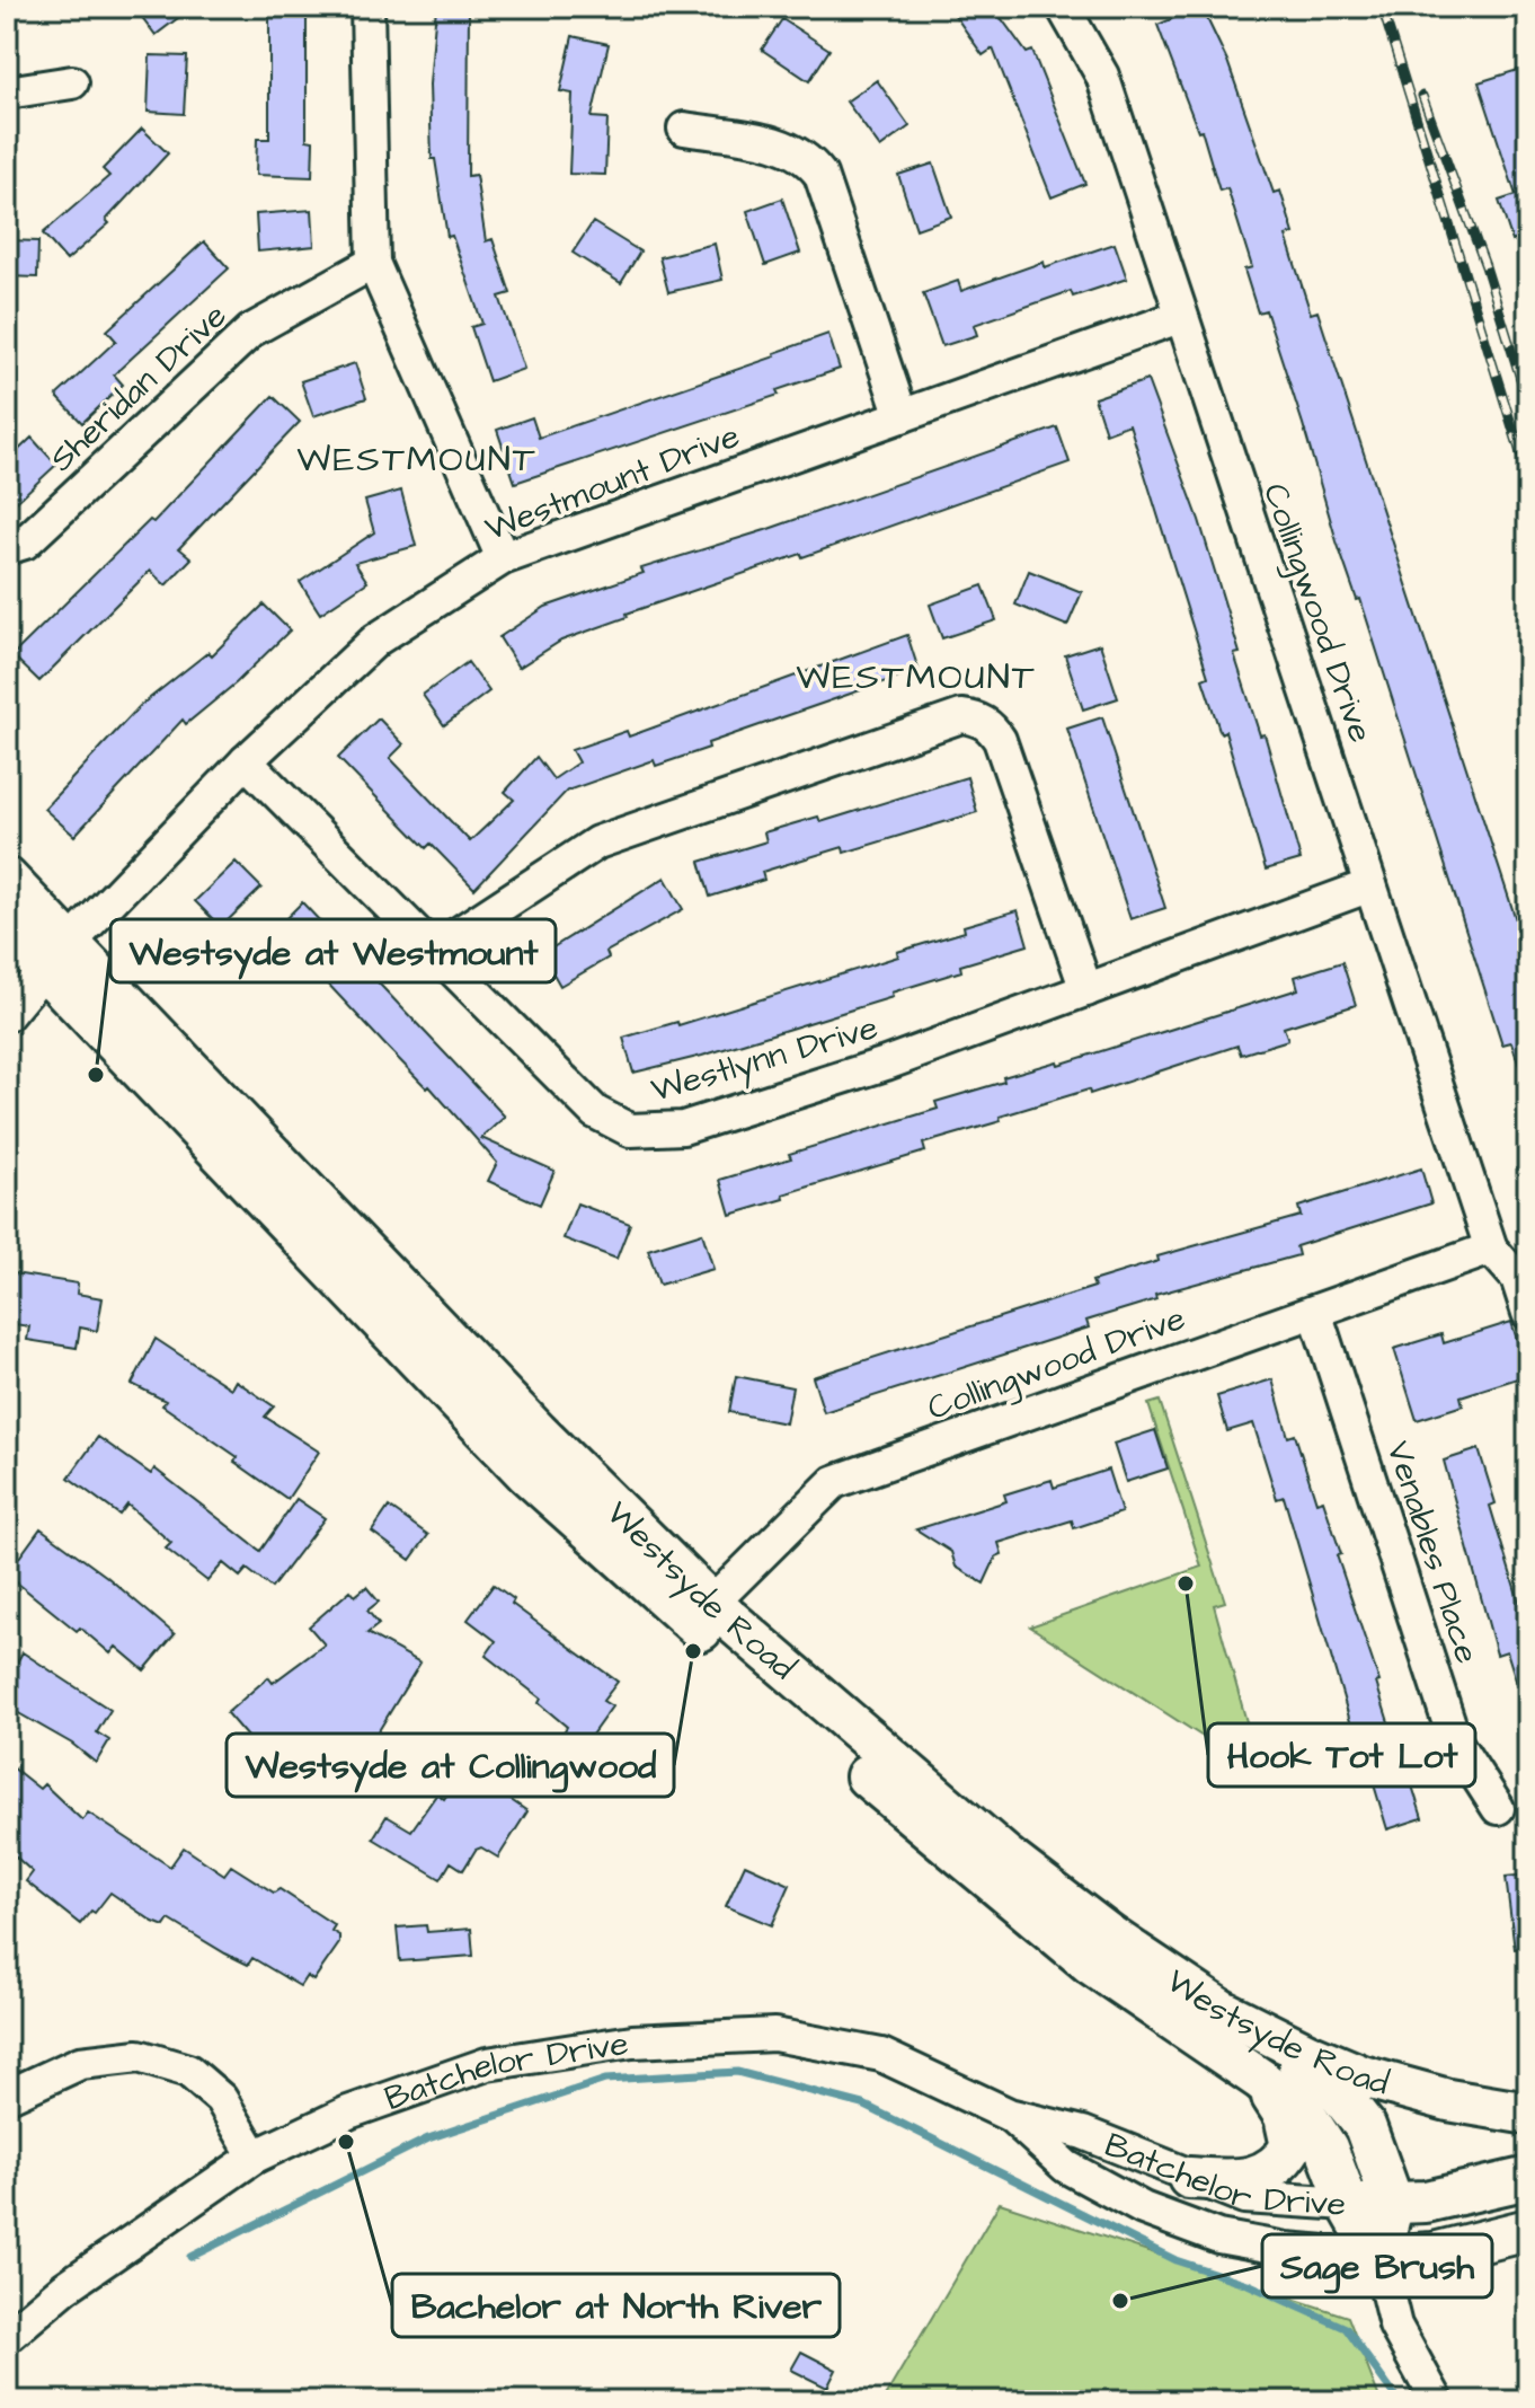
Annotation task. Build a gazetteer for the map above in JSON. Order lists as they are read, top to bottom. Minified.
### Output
{"streets":{"main road":["Westsyde Road","Batchelor Drive"],"street":["Sheridan Drive","Westmount Drive","Collingwood Drive","Westlynn Drive","Venables Place"]},"crossings":[["Westmount Drive","Collingwood Drive"],["Westmount Drive","Westlynn Drive"],["Westmount Drive","Westsyde Road"],["Collingwood Drive","Westlynn Drive"],["Collingwood Drive","Venables Place"],["Collingwood Drive","Westsyde Road"],["Westsyde Road","Batchelor Drive"]],"districts":["WESTMOUNT","WESTMOUNT"],"places":["Westsyde at Westmount","Hook Tot Lot","Westsyde at Collingwood","Bachelor at North River","Sage Brush"]}
